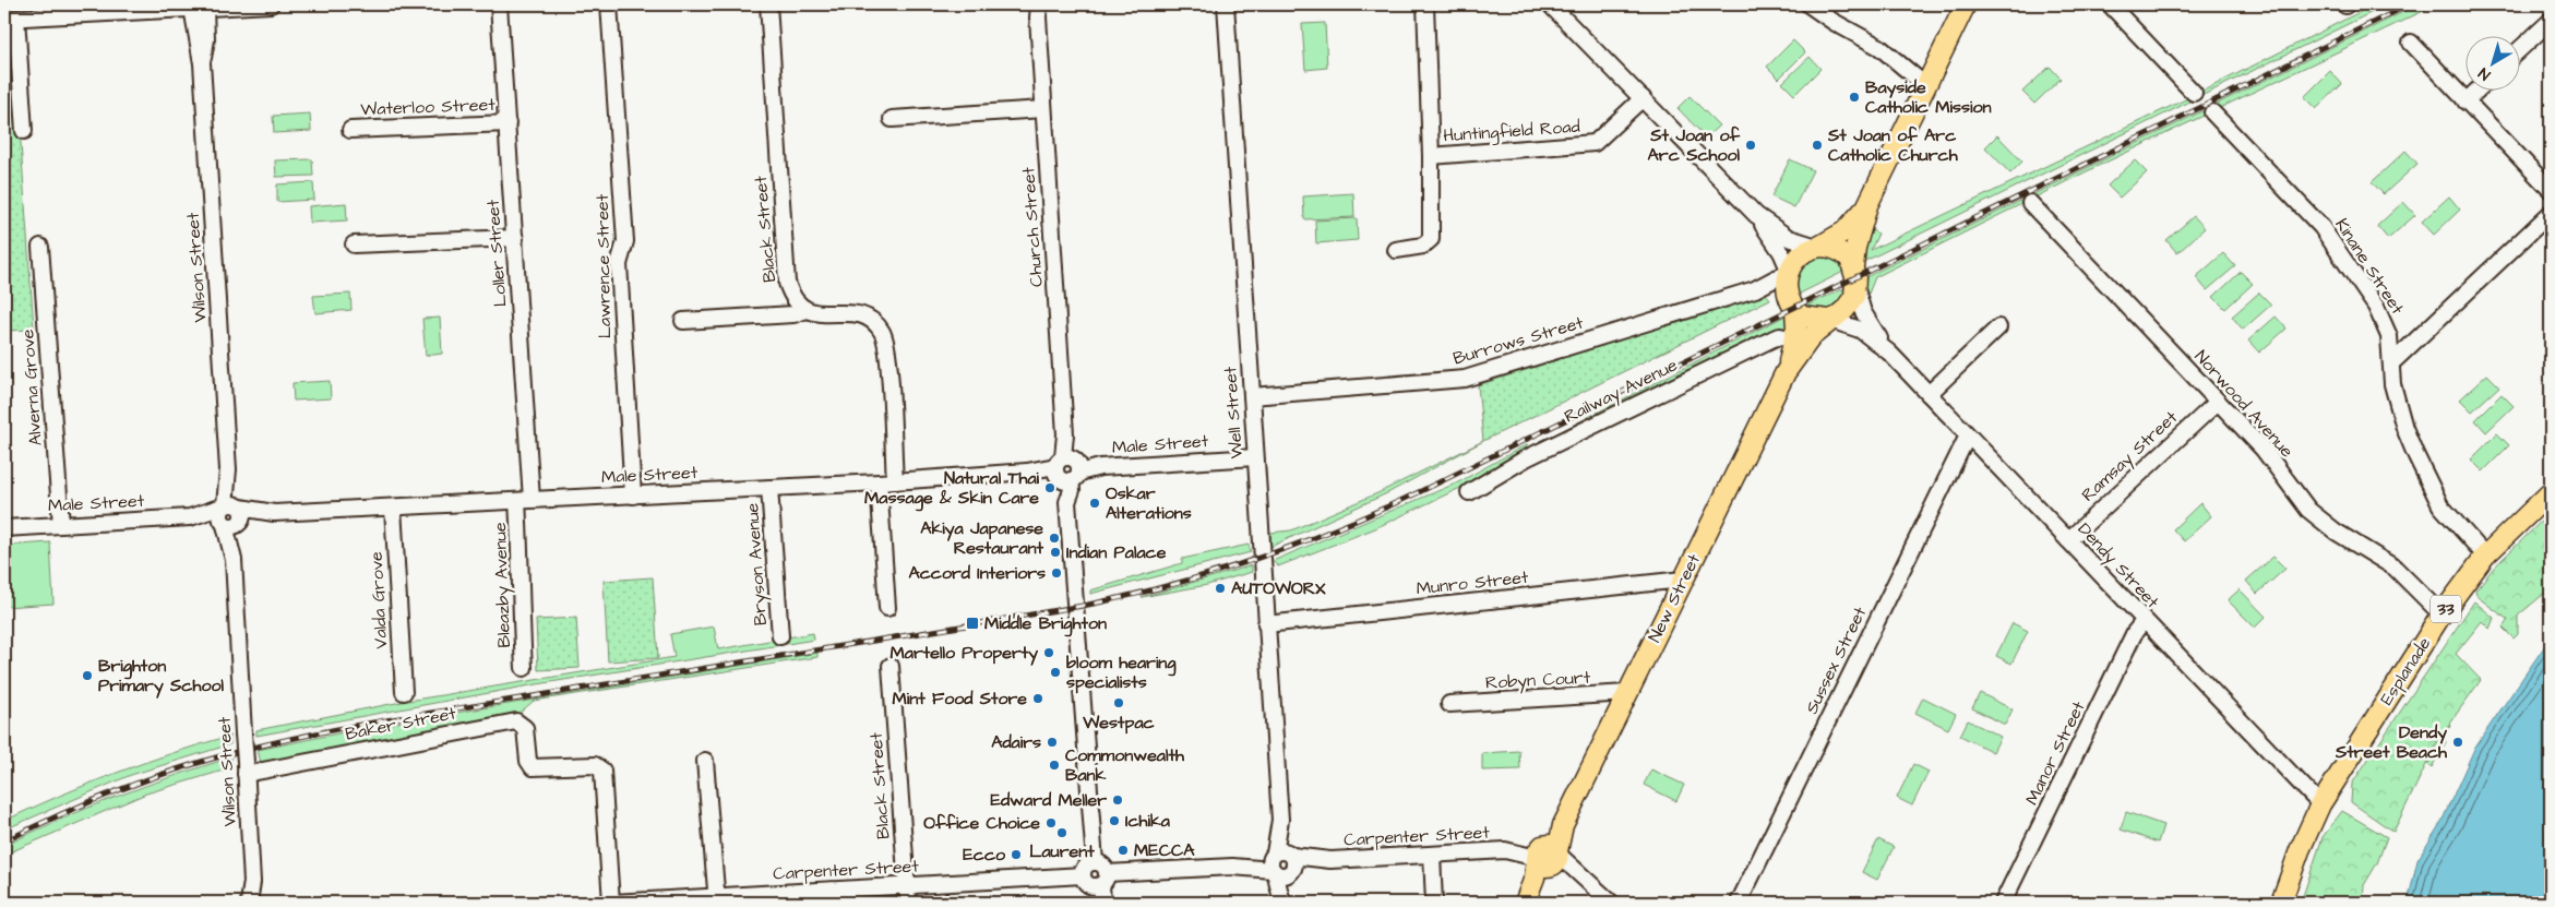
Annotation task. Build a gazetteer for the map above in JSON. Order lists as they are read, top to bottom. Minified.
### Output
{"streets":{"main road":["New Street","33","Esplanade"],"street":["Waterloo Street","Huntingfield Road","Church Street","Black Street","Loller Street","Lawrence Street","Kinane Street","Wilson Street","Burrows Street","Alverna Grove","Railway Avenue","Norwood Avenue","Well Street","Male Street","Ramsay Street","Bryson Avenue","Dendy Street","Munro Street","Bleazby Avenue","Valda Grove","Sussex Street","Robyn Court","Baker Street","Manor Street","Carpenter Street"]},"crossings":[["Waterloo Street","Loller Street"],["Church Street","Male Street"],["Church Street","Carpenter Street"],["Black Street","Carpenter Street"],["Loller Street","Male Street"],["Loller Street","Bleazby Avenue"],["Lawrence Street","Male Street"],["Kinane Street","Esplanade"],["Wilson Street","Male Street"],["Wilson Street","Baker Street"],["Burrows Street","Well Street"],["Burrows Street","Dendy Street"],["Burrows Street","New Street"],["Alverna Grove","Male Street"],["Railway Avenue","New Street"],["Norwood Avenue","Ramsay Street"],["Norwood Avenue","Esplanade"],["Well Street","Male Street"],["Well Street","Munro Street"],["Well Street","Carpenter Street"],["Male Street","Bryson Avenue"],["Male Street","Bleazby Avenue"],["Male Street","Valda Grove"],["Ramsay Street","Dendy Street"],["Dendy Street","New Street"],["Dendy Street","Sussex Street"],["Dendy Street","Esplanade"],["Dendy Street","Manor Street"],["Munro Street","New Street"],["New Street","Robyn Court"],["New Street","Carpenter Street"],["Baker Street","Carpenter Street"]],"places":{"other":["Bayside Catholic Mission","St Joan of Arc School","St Joan of Arc Catholic Church","Natural Thai Massage & Skin Care","Oskar Alterations","Akiya Japanese Restaurant","Indian Palace","Accord Interiors","AUTOWORX","Martello Property","bloom hearing specialists","Brighton Primary School","Mint Food Store","Westpac","Adairs","Dendy Street Beach","Commonwealth Bank","Edward Meller","Ichika","Office Choice","Laurent","MECCA","Ecco"],"transit":["Middle Brighton"]},"north":"bottom left"}
